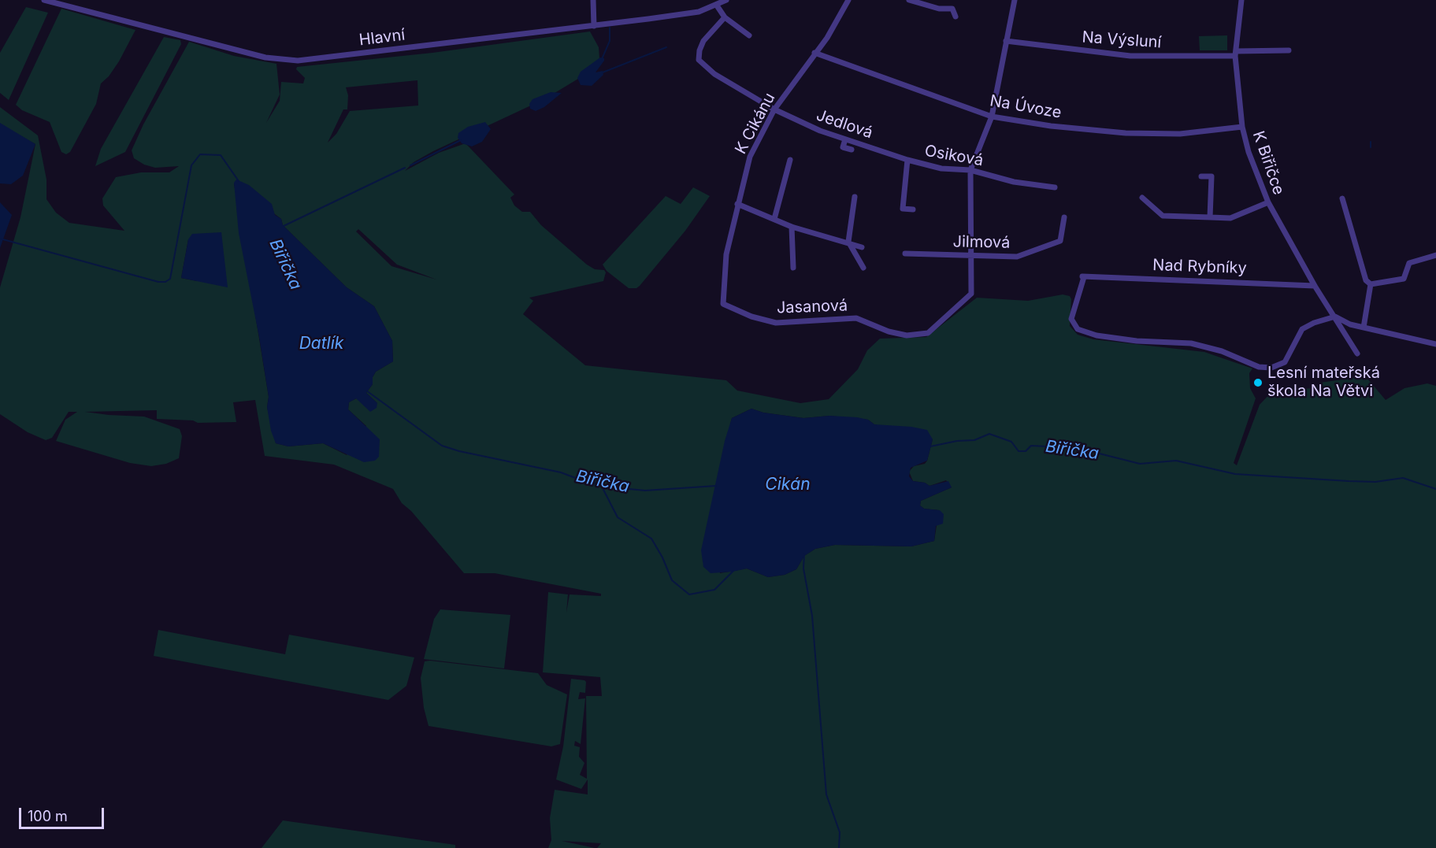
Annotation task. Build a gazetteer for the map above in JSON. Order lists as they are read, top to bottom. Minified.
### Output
{"streets":{"street":["Hlavní","Na Výsluní","Na Úvoze","K Cikánu","Jedlová","Osiková","K Biřičce","Jilmová","Nad Rybníky","Jasanová"]},"crossings":[["Na Výsluní","K Biřičce"],["Na Úvoze","K Cikánu"],["Na Úvoze","K Biřičce"],["K Cikánu","Jedlová"],["K Cikánu","Jasanová"],["Jedlová","Osiková"],["K Biřičce","Nad Rybníky"],["Jilmová","Jasanová"]],"water":["Biřička","Datlík","Cikán"],"places":["Lesní mateřská škola Na Větvi"],"scale_bar":"100 m"}
